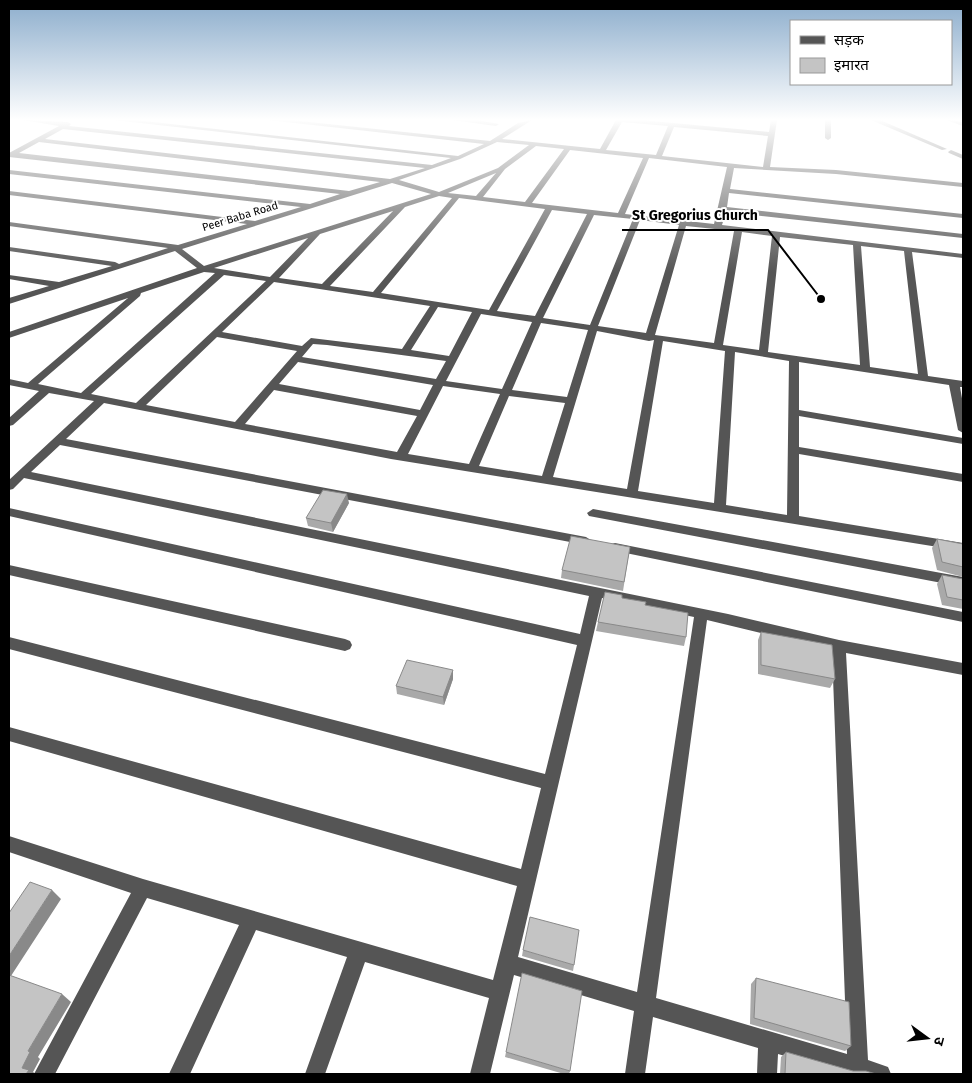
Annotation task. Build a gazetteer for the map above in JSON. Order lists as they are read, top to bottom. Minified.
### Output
{"streets":{"street":["Peer Baba Road"]},"places":["St Gregorius Church"],"legend":["सड़क","इमारत"],"north":"right"}
